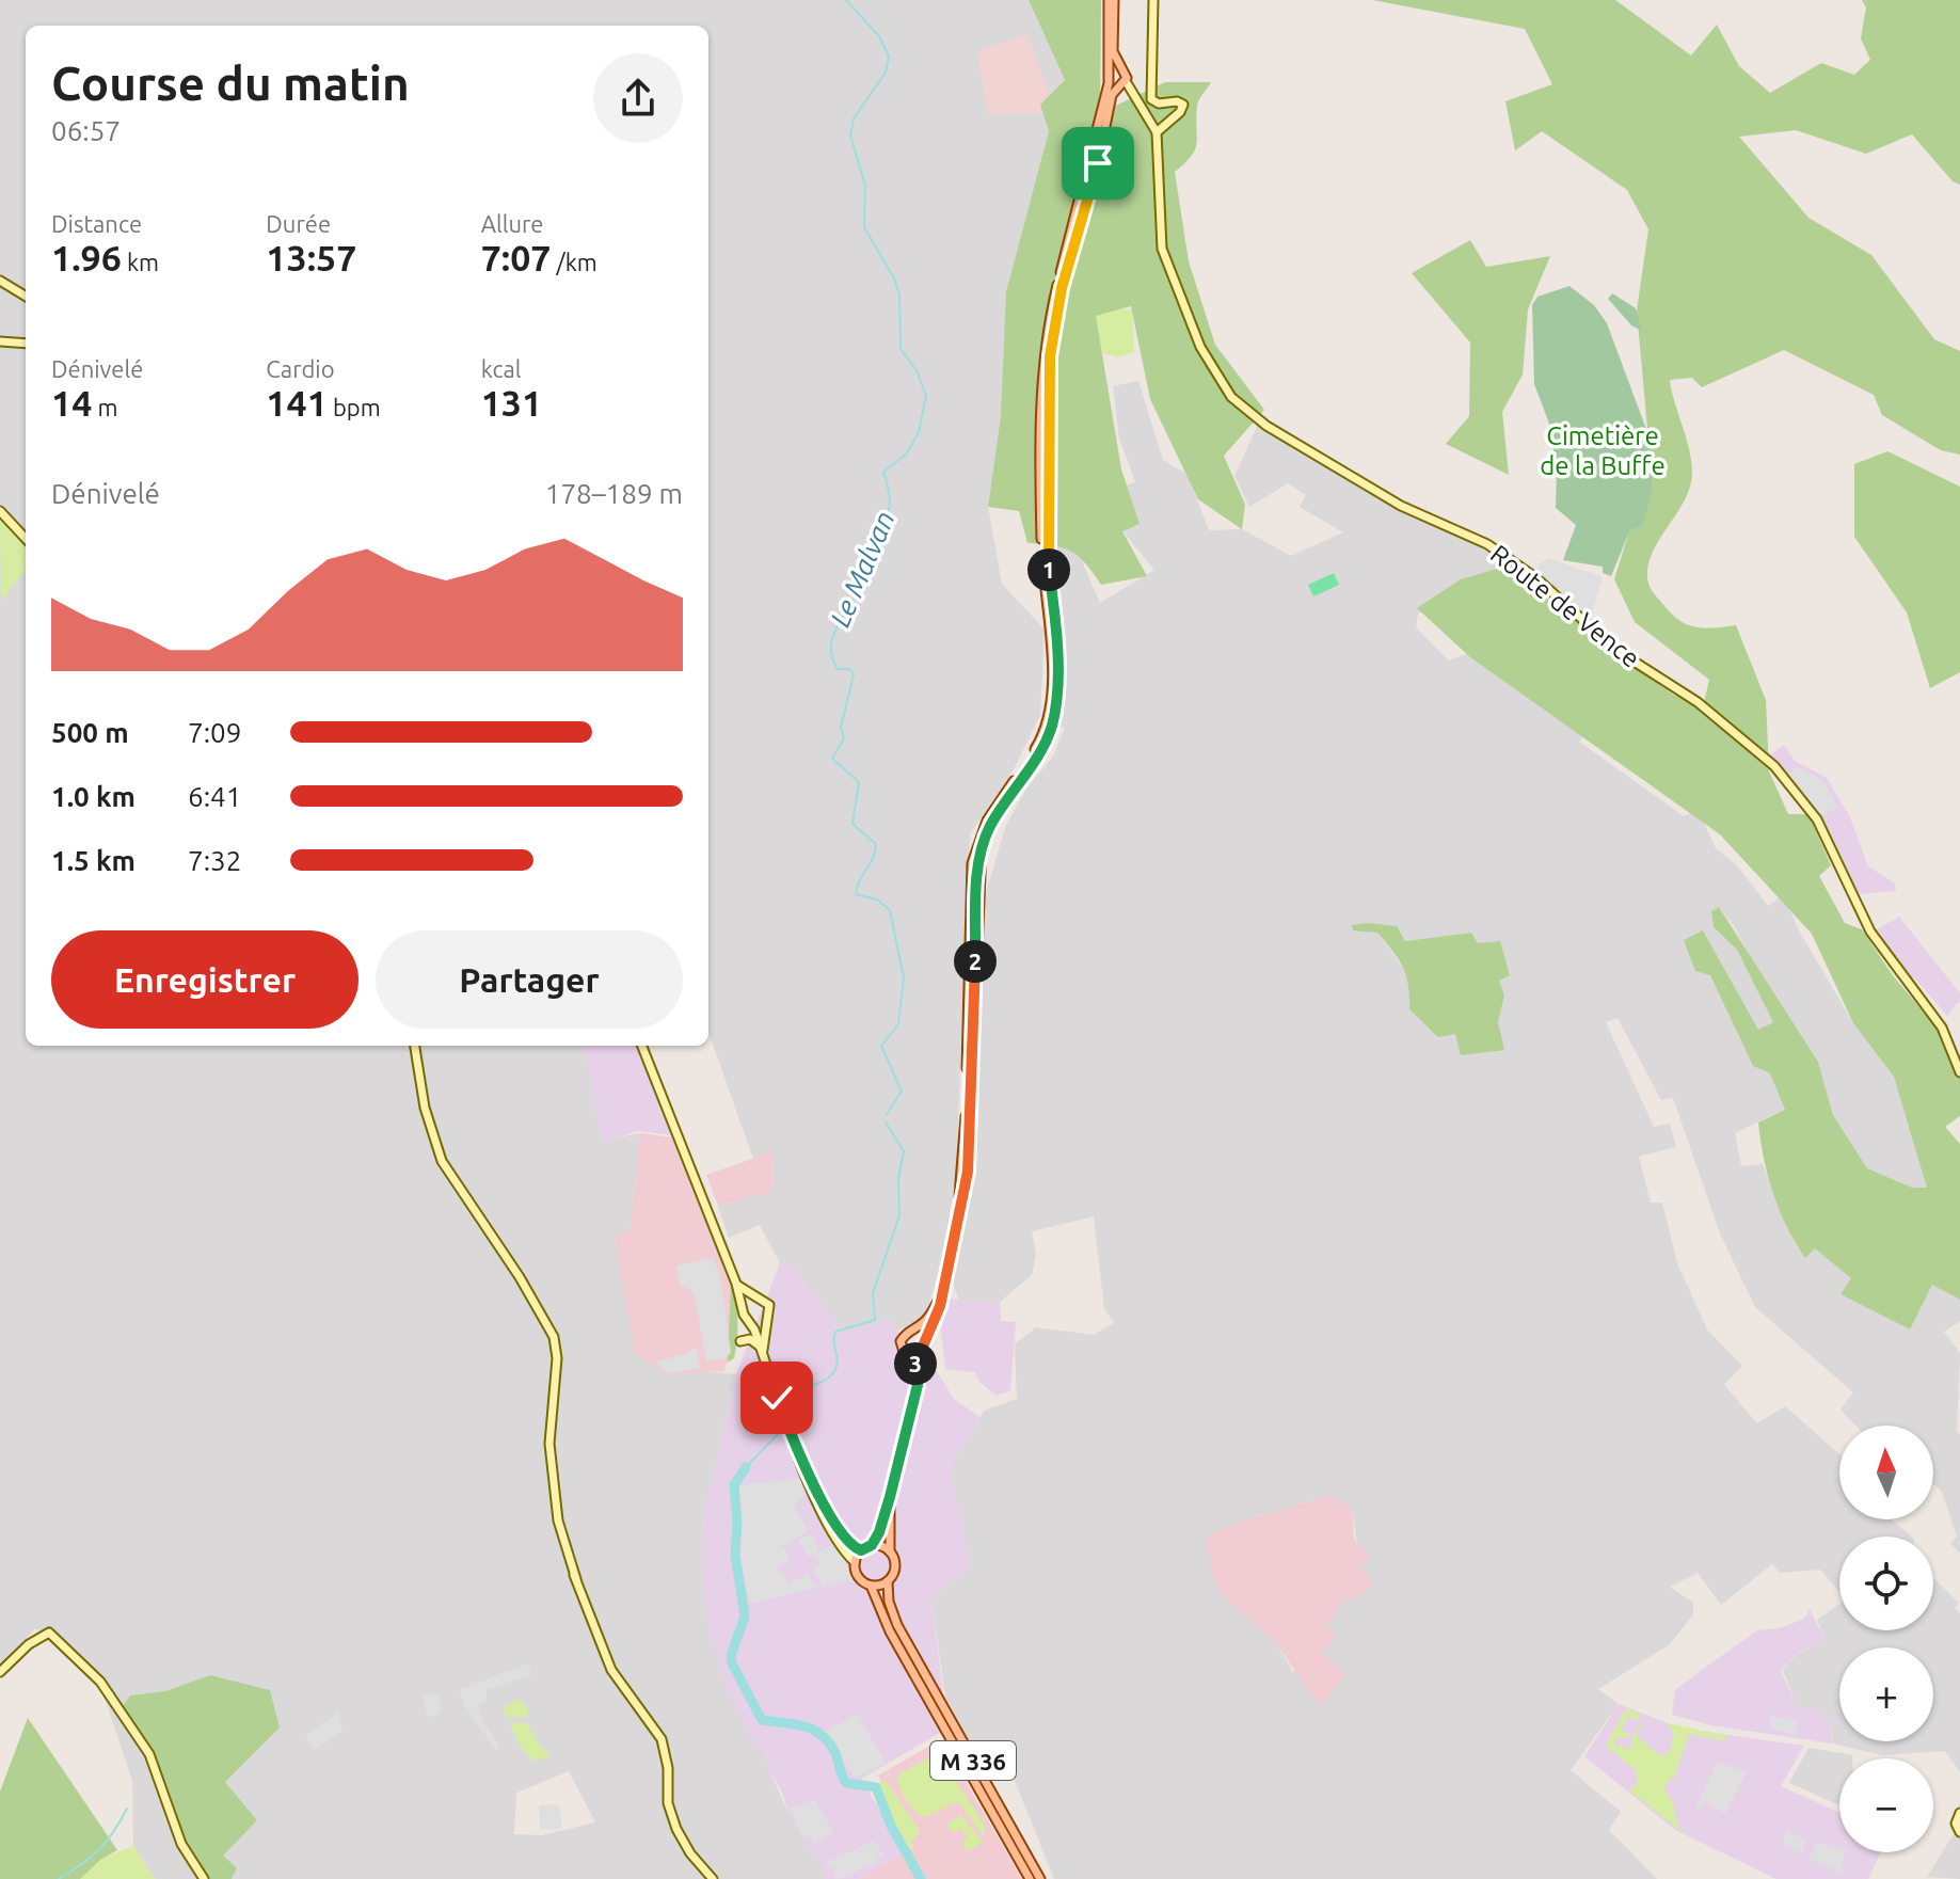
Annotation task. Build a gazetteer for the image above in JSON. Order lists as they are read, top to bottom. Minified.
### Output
{"streets":{"main road":["Route de Vence","M 336"]},"water":["Le Malvan"],"parks":["Cimetière de la Buffe"],"north":"top","page":{"heading":["Course du matin","06:57"],"stats":[["Distance","1.96 km"],["Durée","13:57"],["Allure","7:07 /km"],["Dénivelé","14 m"],["Cardio","141 bpm"],["kcal","131"]],"chart":["Dénivelé","178–189 m"],"pins":["1","2","3"],"list":[{"name":"500 m","note":"7:09"},{"name":"1.0 km","note":"6:41"},{"name":"1.5 km","note":"7:32"}],"buttons":["Enregistrer","Partager"],"map_buttons":["+","−"]}}
